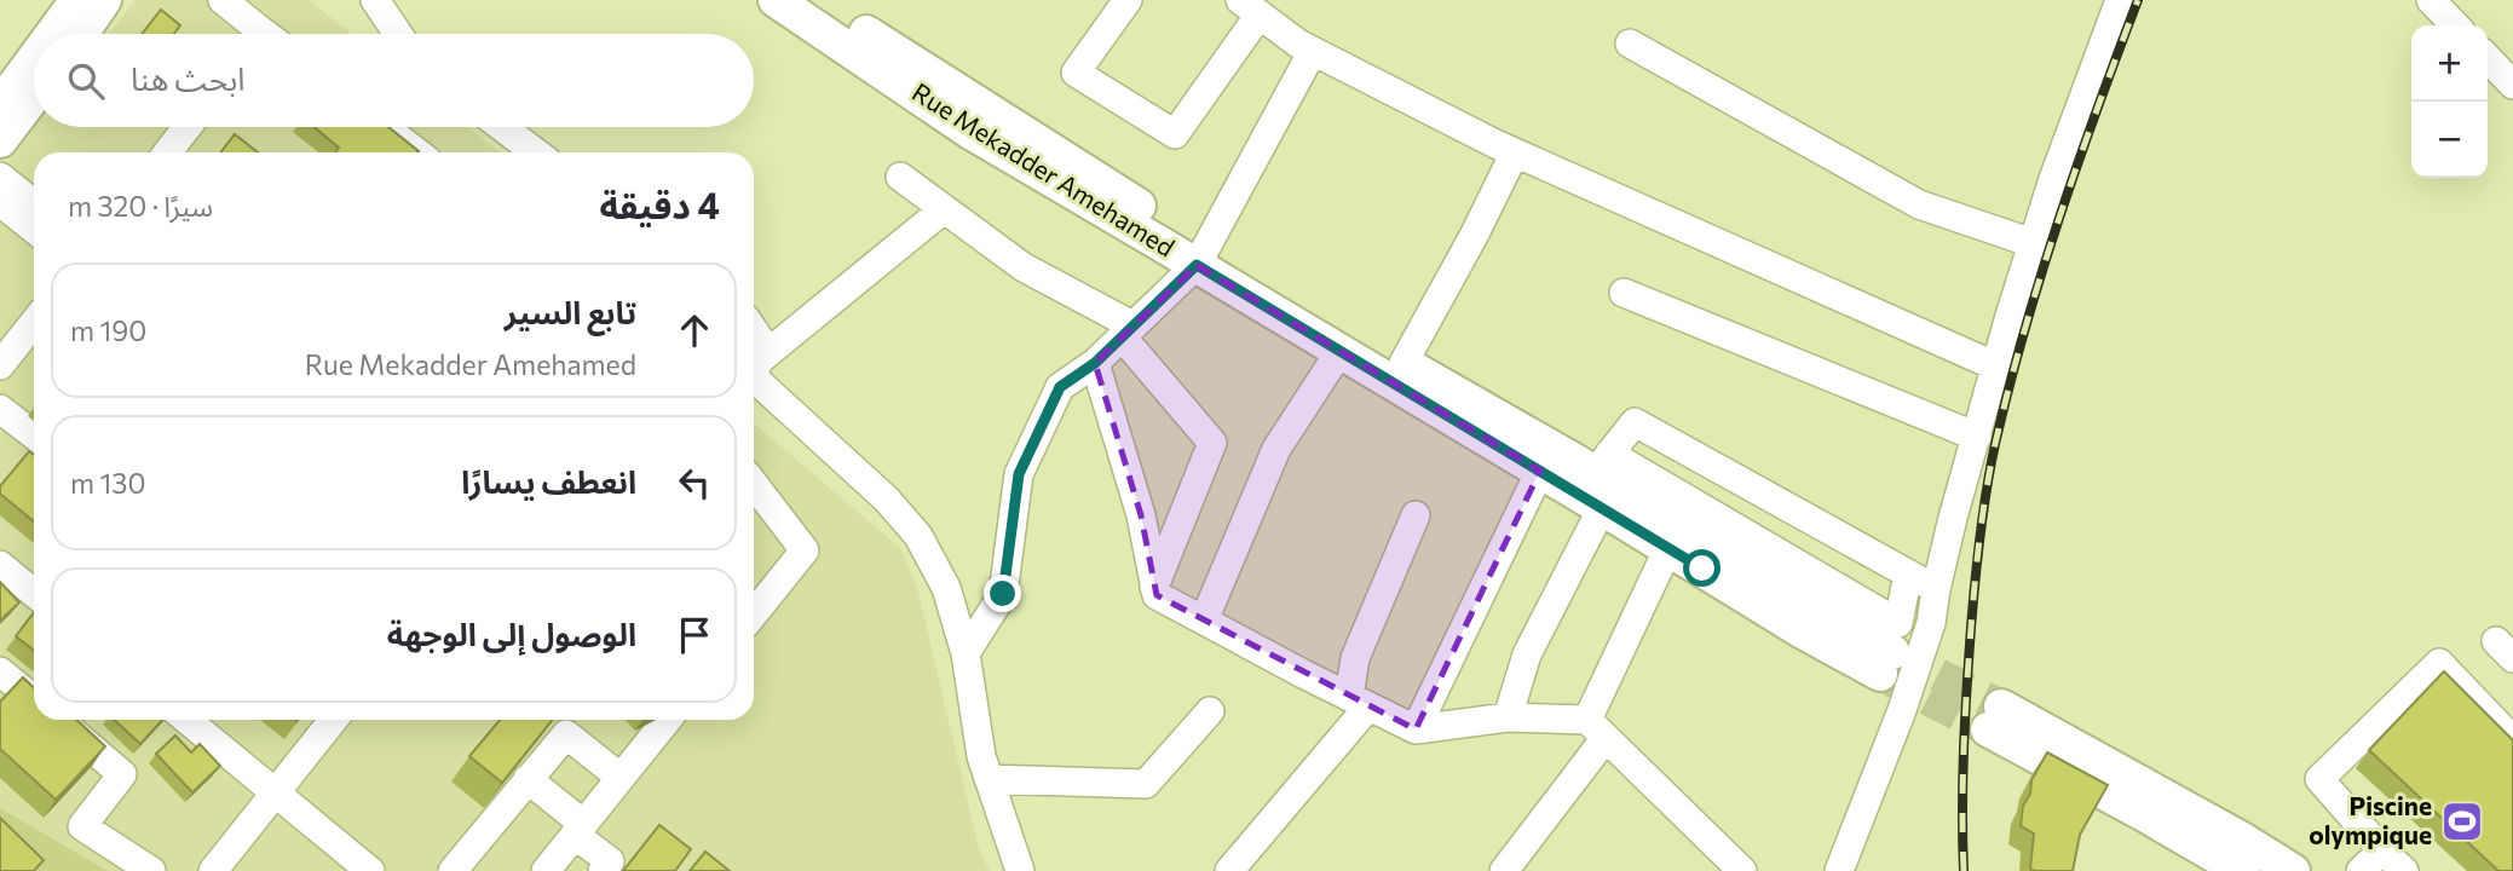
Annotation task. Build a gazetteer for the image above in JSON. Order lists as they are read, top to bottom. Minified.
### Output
{"streets":{"main road":["Rue Mekadder Amehamed"]},"places":{"sports":["Piscine olympique"]},"page":{"map_buttons":["+","−"],"search":"ابحث هنا","heading":["4 دقيقة","سيرًا · 320 m"],"list":[["تابع السير","Rue Mekadder Amehamed","190 m"],["انعطف يسارًا","130 m"],"الوصول إلى الوجهة"]}}
